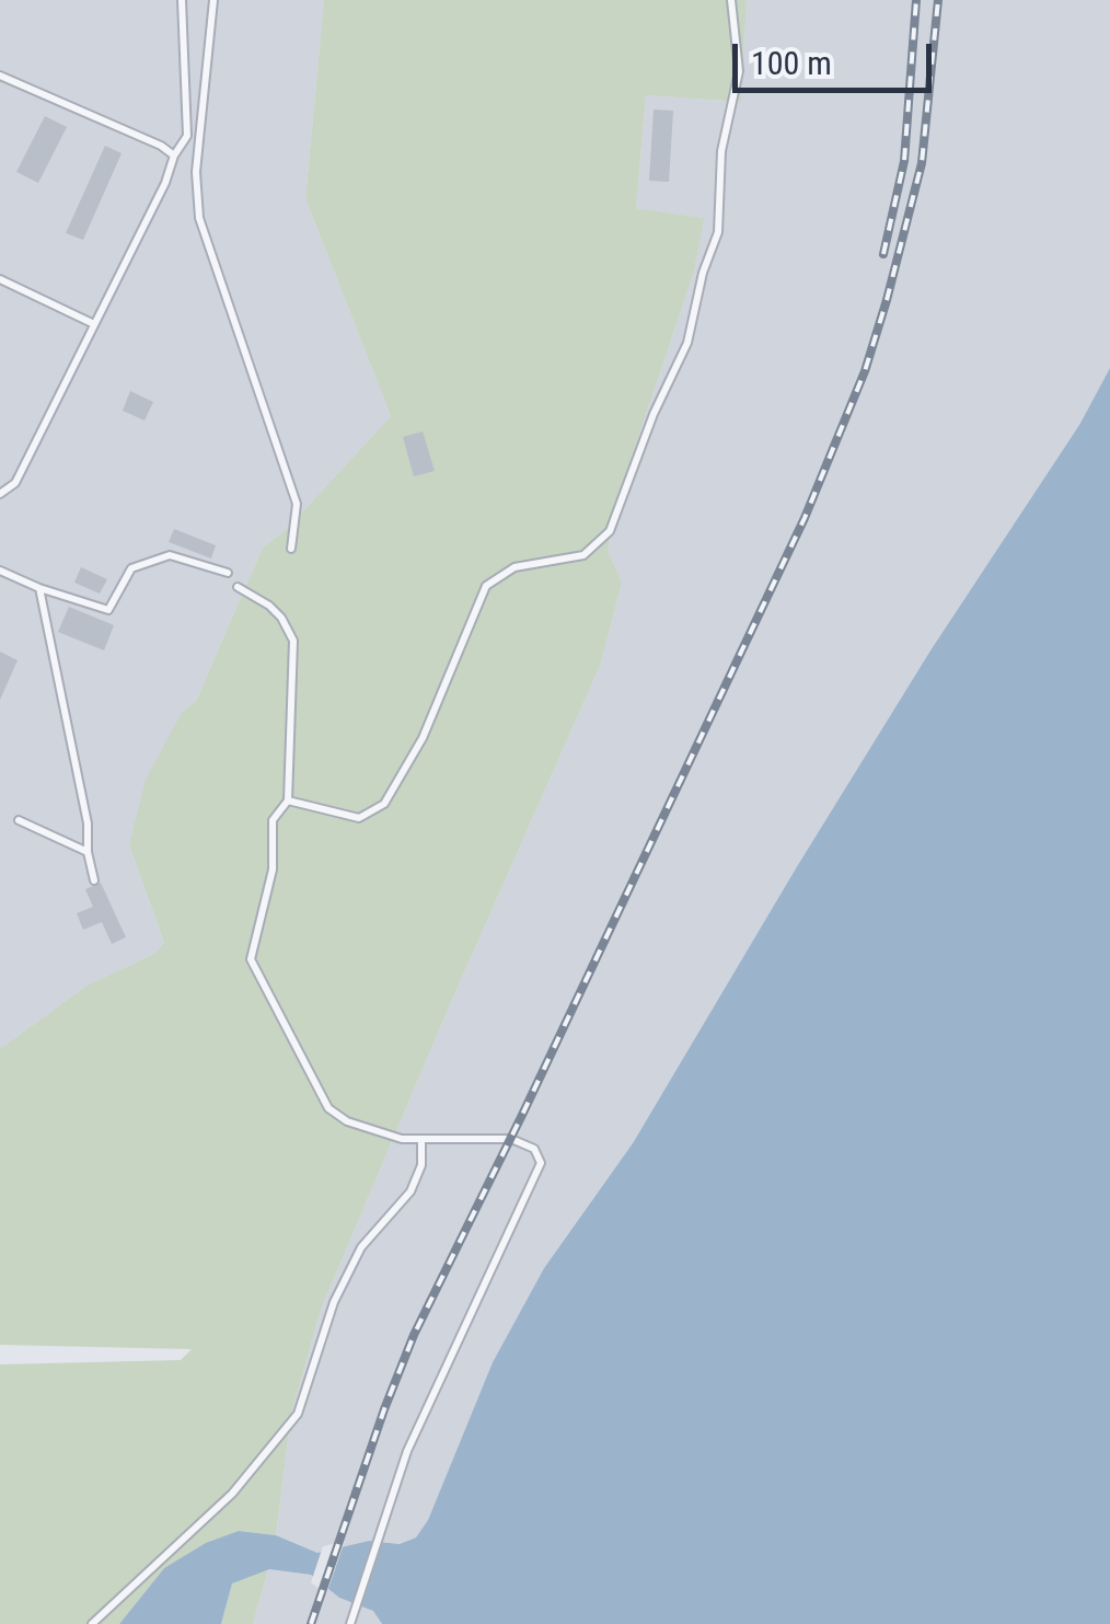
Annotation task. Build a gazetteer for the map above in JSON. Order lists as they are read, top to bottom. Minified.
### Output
{"scale_bar":"100 m"}
